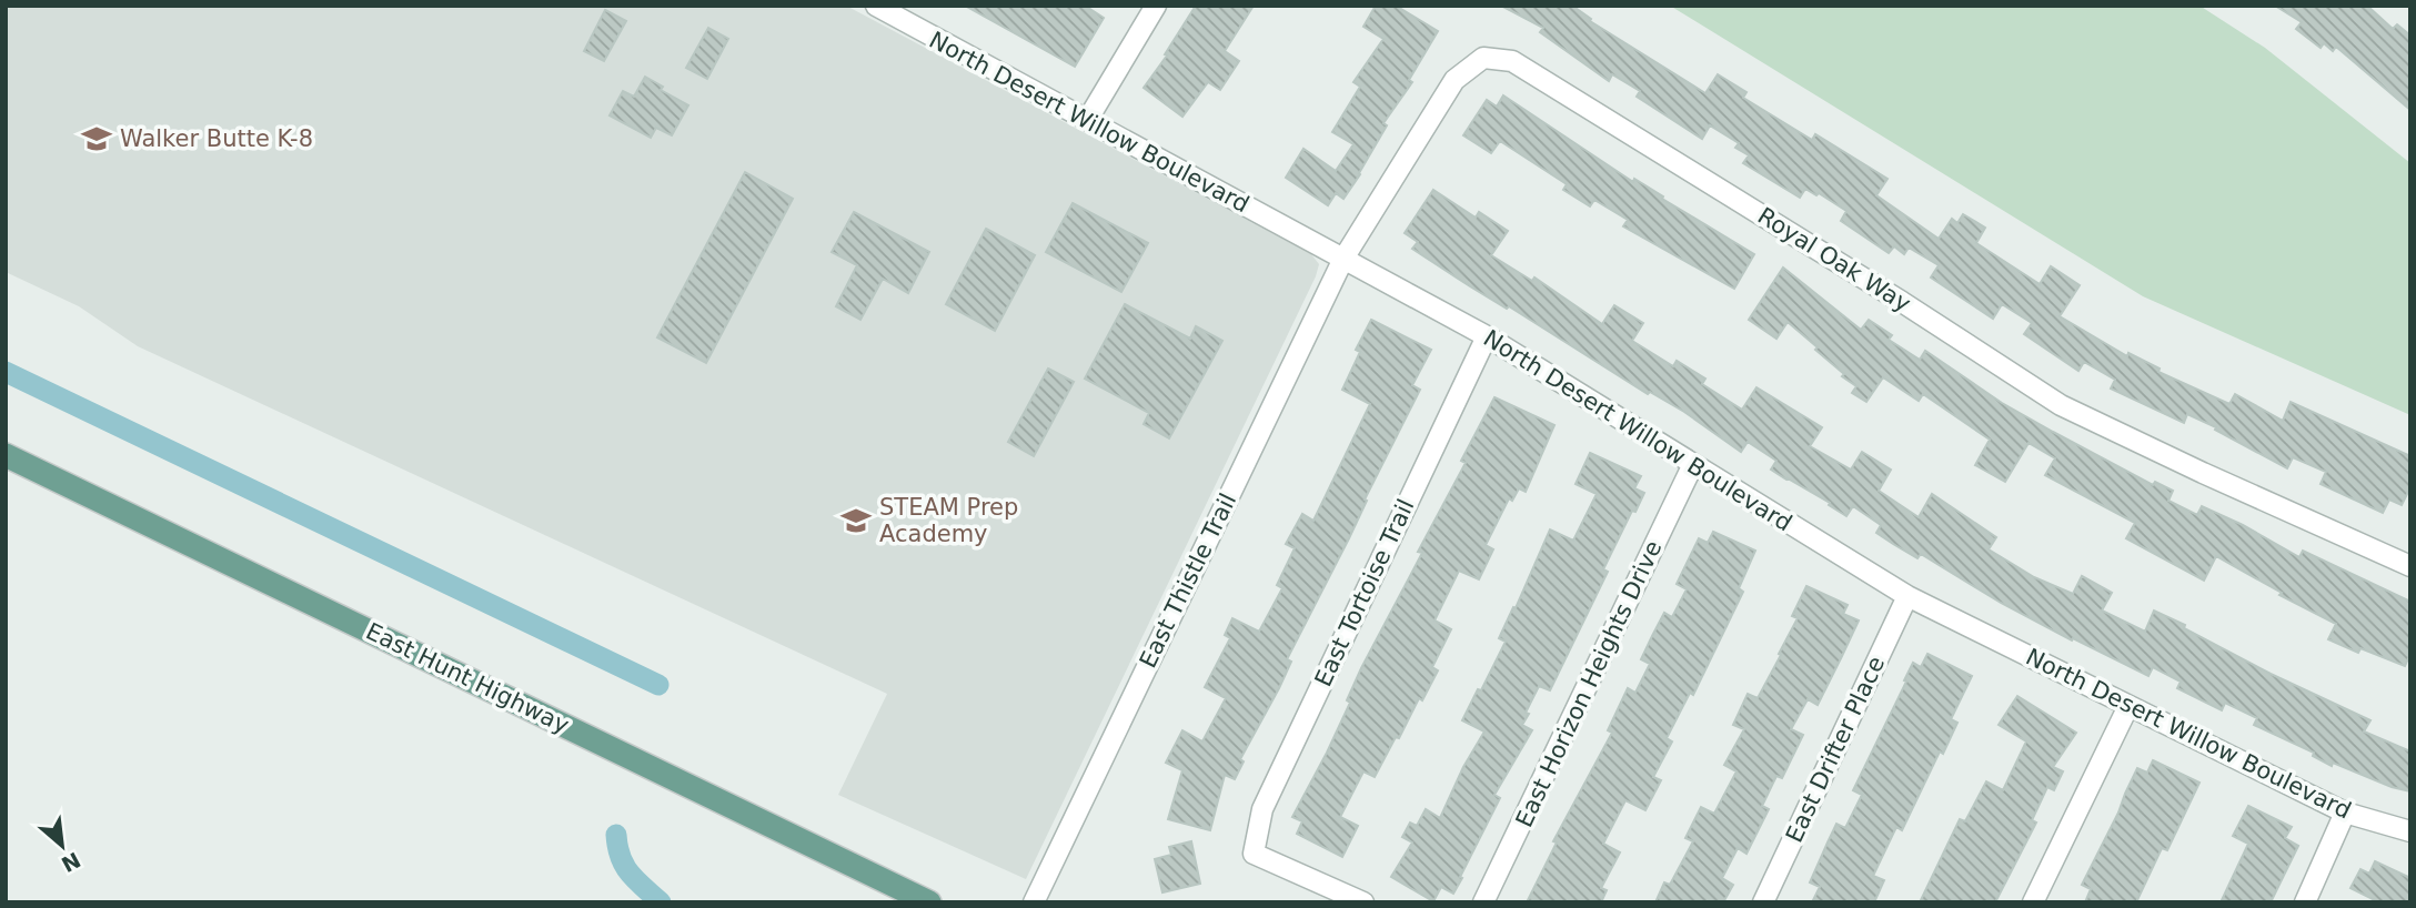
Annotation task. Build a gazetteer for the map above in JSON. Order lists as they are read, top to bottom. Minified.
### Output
{"streets":{"main road":["East Hunt Highway"],"street":["North Desert Willow Boulevard","Royal Oak Way","East Thistle Trail","East Tortoise Trail","East Horizon Heights Drive","East Drifter Place"]},"crossings":[["North Desert Willow Boulevard","Royal Oak Way"],["North Desert Willow Boulevard","East Thistle Trail"],["North Desert Willow Boulevard","East Tortoise Trail"],["North Desert Willow Boulevard","East Horizon Heights Drive"],["North Desert Willow Boulevard","East Drifter Place"],["Royal Oak Way","East Thistle Trail"]],"places":{"school or university":["Walker Butte K-8","STEAM Prep Academy"]},"north":"bottom right"}
